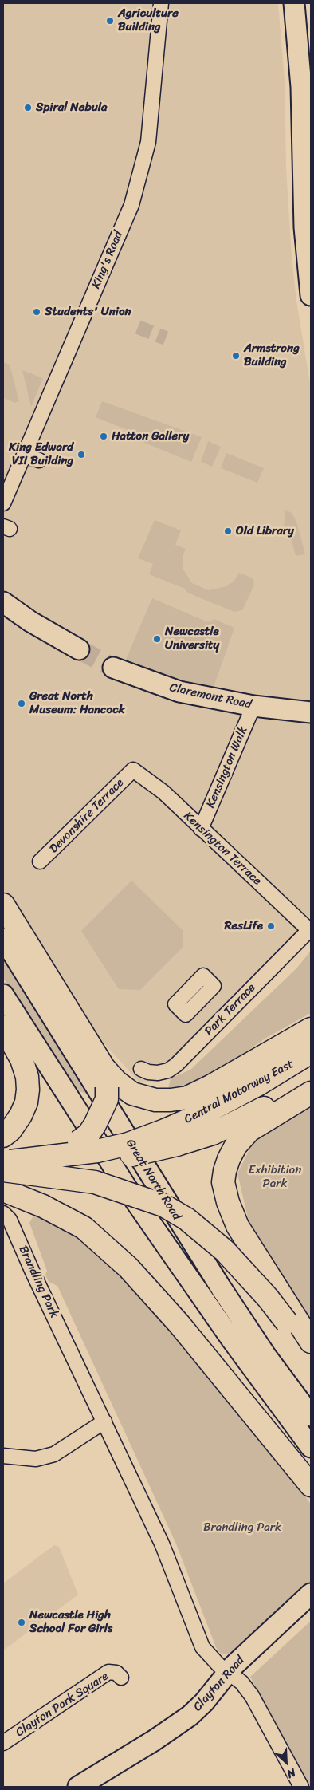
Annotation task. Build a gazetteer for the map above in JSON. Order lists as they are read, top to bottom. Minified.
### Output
{"streets":{"highway":["Central Motorway East"],"main road":["Claremont Road","Great North Road","Clayton Road"],"street":["King's Road","Kensington Walk","Devonshire Terrace","Kensington Terrace","Park Terrace","Brandling Park","Clayton Park Square"]},"crossings":[["Claremont Road","Kensington Walk"],["Kensington Walk","Kensington Terrace"],["Devonshire Terrace","Kensington Terrace"],["Kensington Terrace","Park Terrace"],["Brandling Park","Clayton Road"]],"parks":["Exhibition Park","Brandling Park"],"places":["Agriculture Building","Spiral Nebula","Students' Union","Armstrong Building","Hatton Gallery","King Edward VII Building","Old Library","Newcastle University","Great North Museum: Hancock","ResLife","Newcastle High School For Girls"],"north":"bottom right"}
